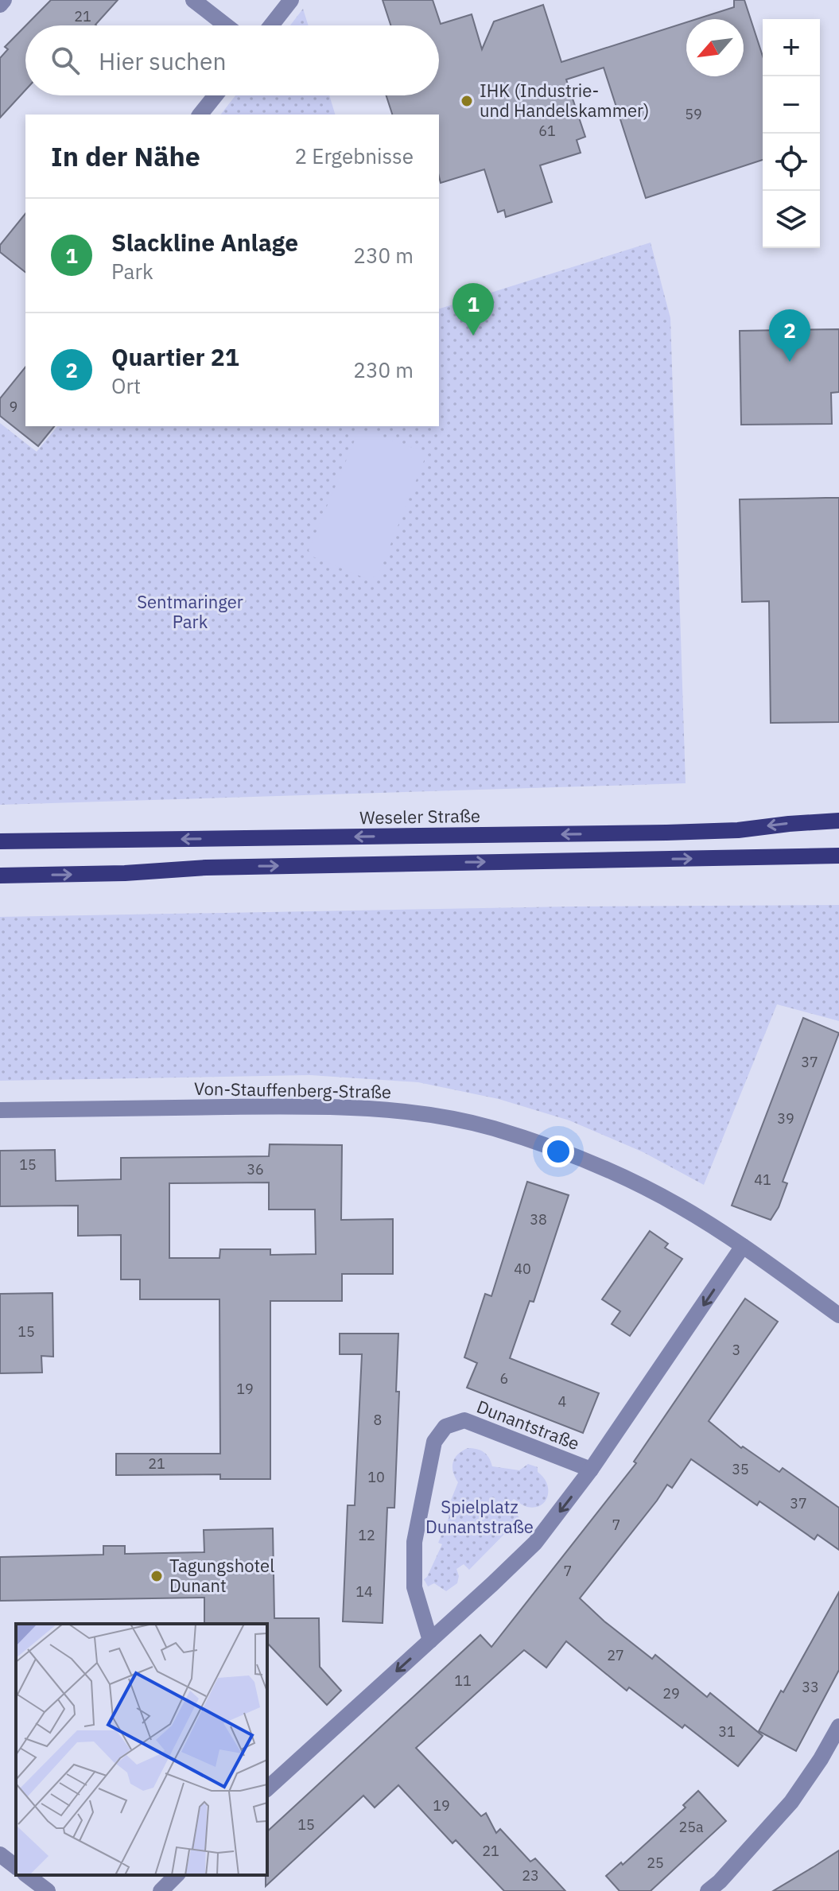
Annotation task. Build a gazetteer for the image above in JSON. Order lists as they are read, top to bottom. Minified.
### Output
{"streets":{"main road":["Weseler Straße"],"street":["Von-Stauffenberg-Straße","Dunantstraße"]},"crossings":[["Von-Stauffenberg-Straße","Dunantstraße"]],"one_way":["Dunantstraße"],"parks":["Sentmaringer Park","Spielplatz Dunantstraße"],"places":["IHK (Industrie- und Handelskammer)","Tagungshotel Dunant"],"house_numbers":["21","59","61","9","37","39","15","36","41","38","40","15","3","6","19","4","8","21","35","10","37","7","12","7","14","27","11","33","29","31","19","15","25a","21","25","23"],"north":"bottom left","page":{"map_buttons":["+","−"],"search":"Hier suchen","heading":["In der Nähe","2 Ergebnisse"],"list":[{"mark":"1","name":"Slackline Anlage","note":"Park","value":"230 m"},{"mark":"2","name":"Quartier 21","note":"Ort","value":"230 m"}],"pins":["1","2"]}}
